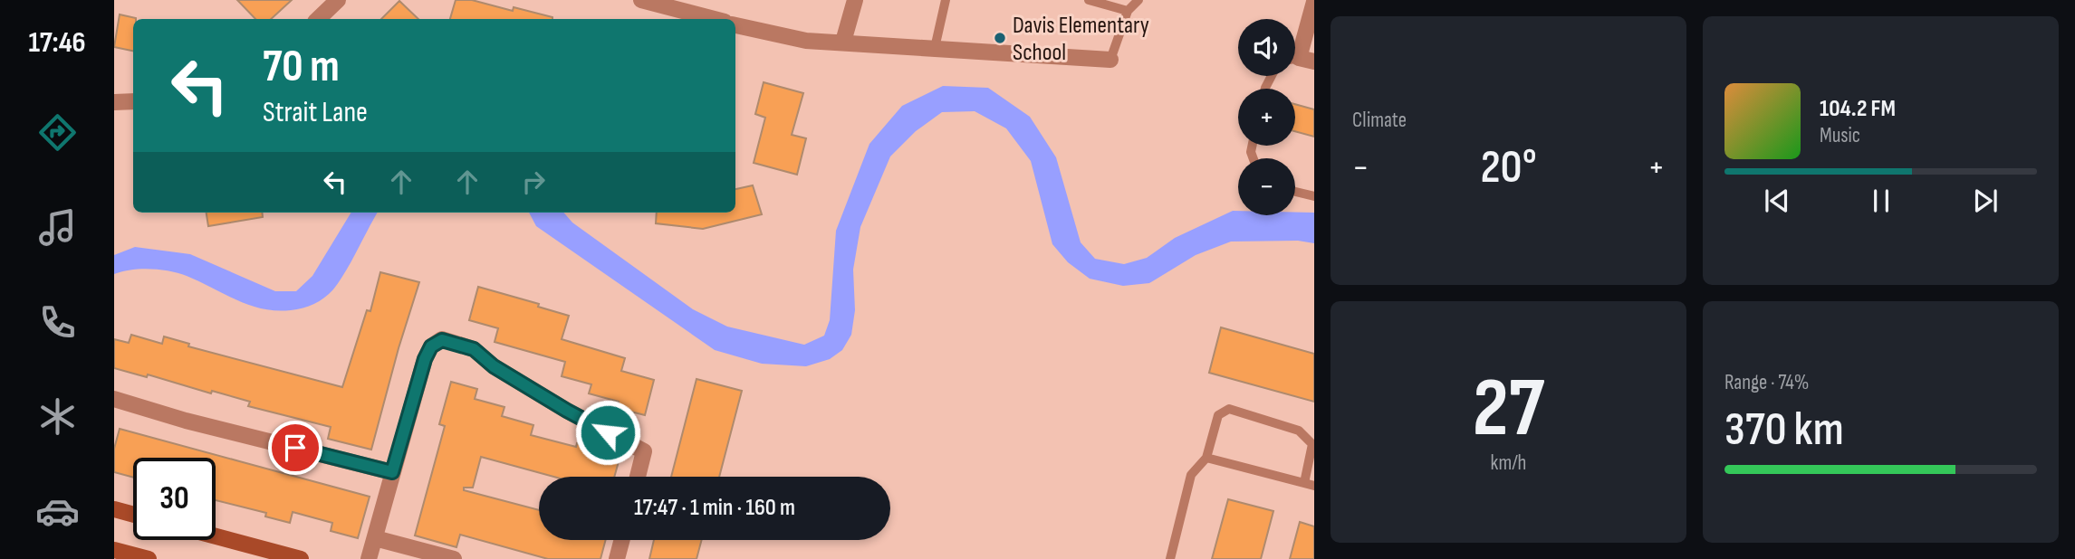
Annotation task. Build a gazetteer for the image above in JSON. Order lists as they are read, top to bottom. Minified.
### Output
{"places":["Davis Elementary School"],"page":{"tabs":"17:46","tile":["Climate",["27","km/h"],["Range · 74%","370 km"]],"map_buttons":["+","−"],"turn":["70 m","Strait Lane"],"song":["104.2 FM","Music"],"heat":["−","20°","+"],"limit":"30","trip":"17:47 · 1 min · 160 m"}}
